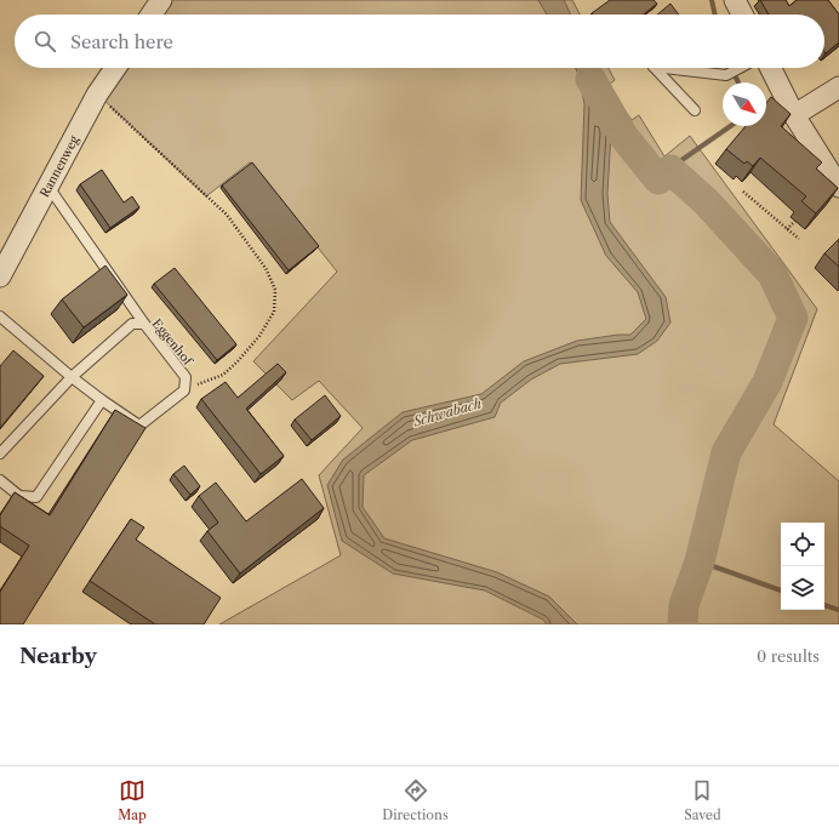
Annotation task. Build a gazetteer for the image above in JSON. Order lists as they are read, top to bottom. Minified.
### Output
{"streets":{"street":["Rannenweg"],"lane":["Eggenhof"]},"water":["Schwabach"],"north":"bottom right","page":{"search":"Search here","heading":["Nearby","0 results"],"nav":["Map","Directions","Saved"]}}
